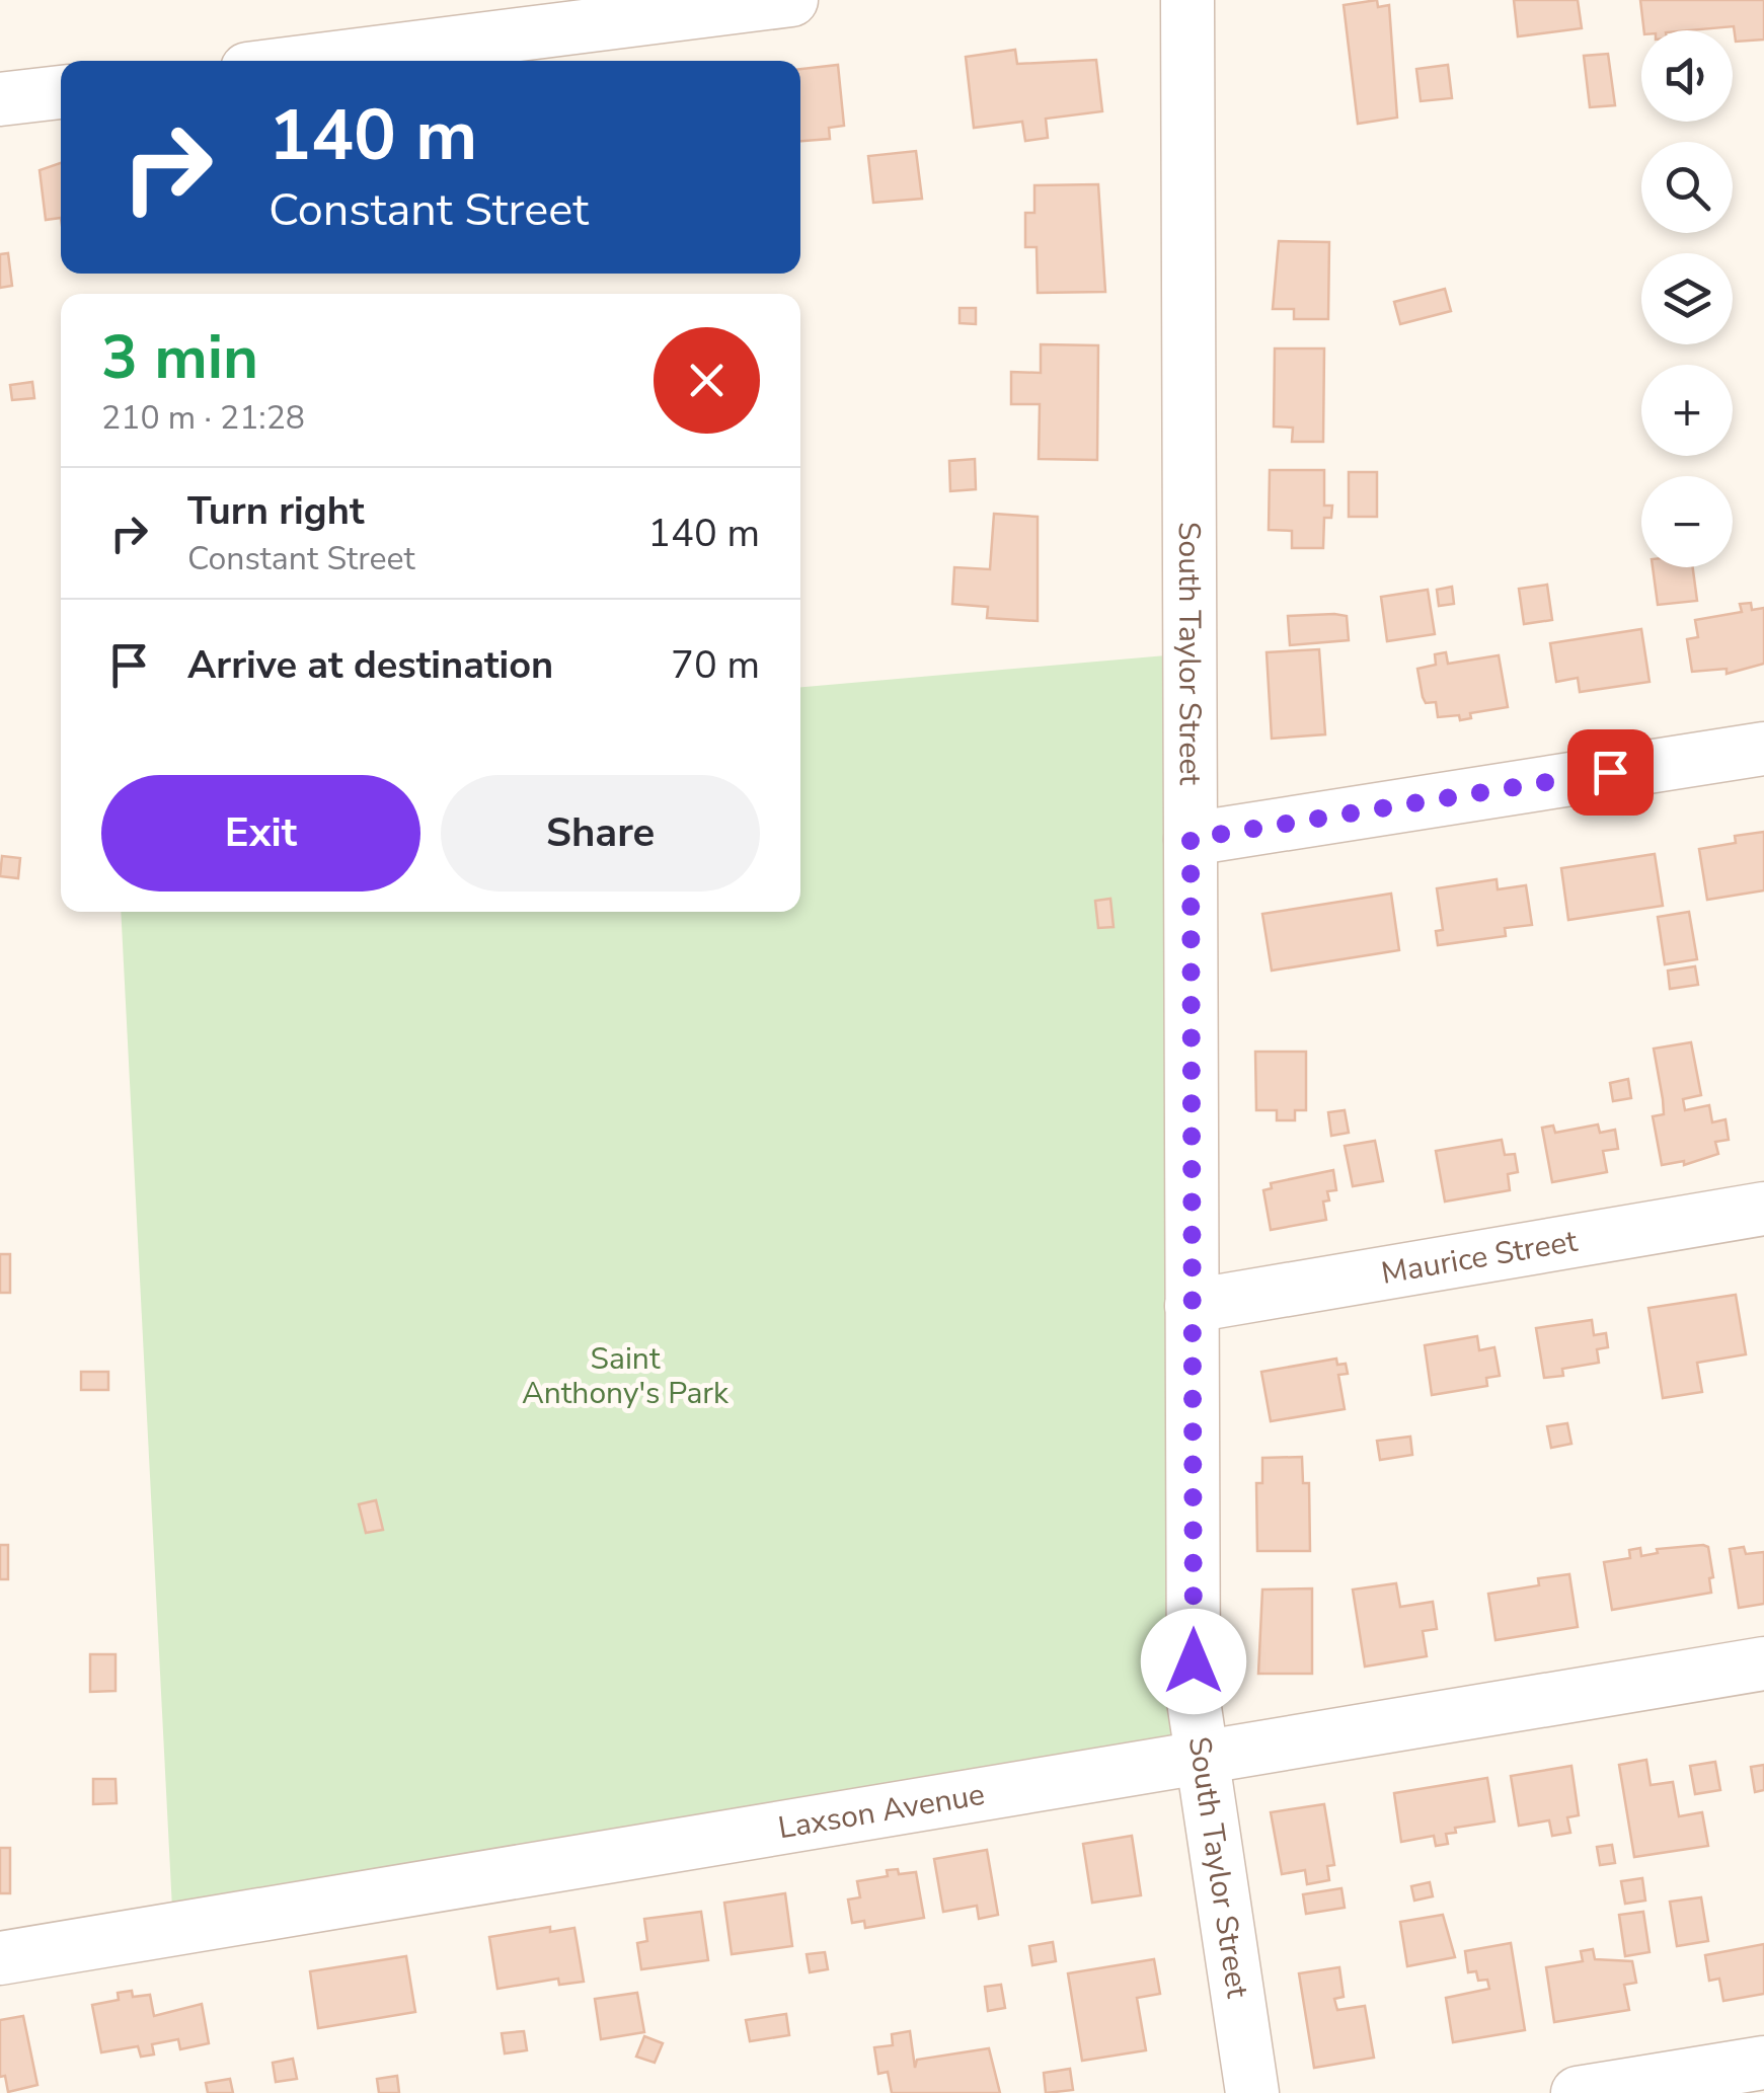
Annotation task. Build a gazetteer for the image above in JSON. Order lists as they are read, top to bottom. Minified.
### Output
{"streets":{"street":["South Taylor Street","Maurice Street","Laxson Avenue"]},"crossings":[["South Taylor Street","Maurice Street"],["South Taylor Street","Laxson Avenue"]],"parks":["Saint Anthony's Park"],"page":{"map_buttons":["+","−"],"turn":["140 m","Constant Street"],"heading":["3 min","210 m · 21:28"],"list":[{"name":"Turn right","note":"Constant Street","value":"140 m"},{"name":"Arrive at destination","value":"70 m"}],"buttons":["Exit","Share"]}}
